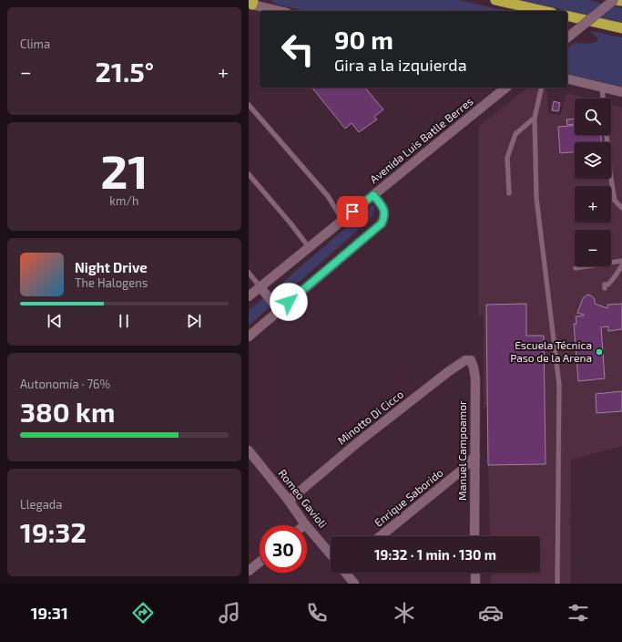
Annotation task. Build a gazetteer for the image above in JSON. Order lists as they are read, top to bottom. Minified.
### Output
{"streets":{"street":["Avenida Luis Batlle Berres","Minotto Di Cicco","Manuel Campoamor","Enrique Saborido","Romeo Gavioli"]},"crossings":[["Minotto Di Cicco","Manuel Campoamor"],["Minotto Di Cicco","Romeo Gavioli"],["Manuel Campoamor","Enrique Saborido"]],"places":["Escuela Técnica Paso de la Arena"],"page":{"tile":["Clima",["21","km/h"],["Autonomía · 76%","380 km"],["Llegada","19:32"]],"turn":["90 m","Gira a la izquierda"],"heat":["−","21.5°","+"],"map_buttons":["+","−"],"song":["Night Drive","The Halogens"],"limit":"30","trip":"19:32 · 1 min · 130 m","tabs":"19:31"}}
